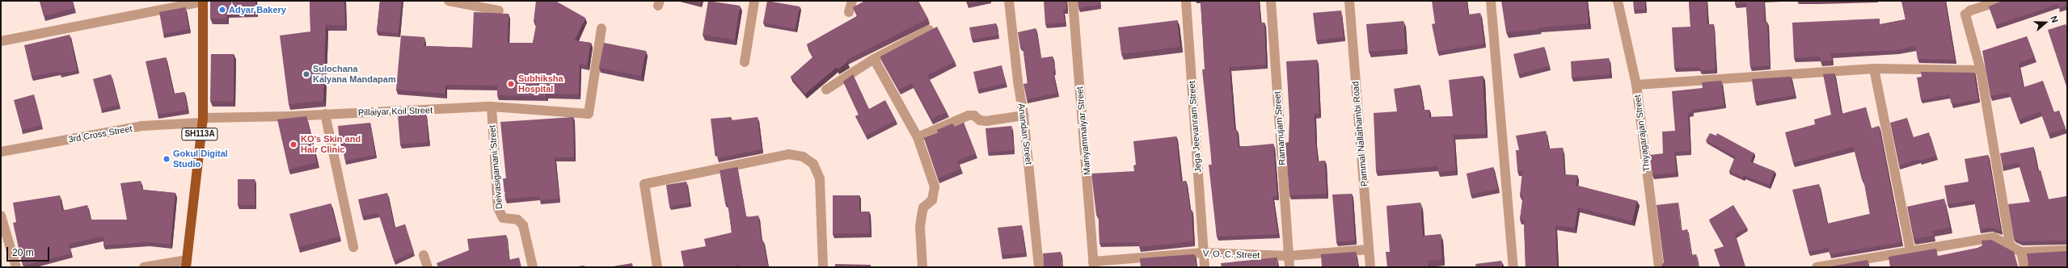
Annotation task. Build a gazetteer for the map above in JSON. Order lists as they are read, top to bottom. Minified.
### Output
{"streets":{"main road":["SH113A"],"street":["Pillaiyar Koil Street","Jega Jeevanram Street","Ramanujam Street","Maniyammaiyar Street","Thiyagarajan Street","3rd Cross Street","Anandan Street","Pammal Nallathambi Road","Deivasigamani Street","V. O. C. Street"]},"crossings":[["Pillaiyar Koil Street","3rd Cross Street"],["Pillaiyar Koil Street","SH113A"],["Pillaiyar Koil Street","Deivasigamani Street"],["Jega Jeevanram Street","V. O. C. Street"],["Ramanujam Street","V. O. C. Street"],["Maniyammaiyar Street","V. O. C. Street"],["3rd Cross Street","SH113A"],["Pammal Nallathambi Road","V. O. C. Street"]],"places":["Adyar Bakery","Sulochana Kalyana Mandapam","Subhiksha Hospital","KO's Skin and Hair Clinic","Gokul Digital Studio"],"scale_bar":"20 m","north":"right"}
